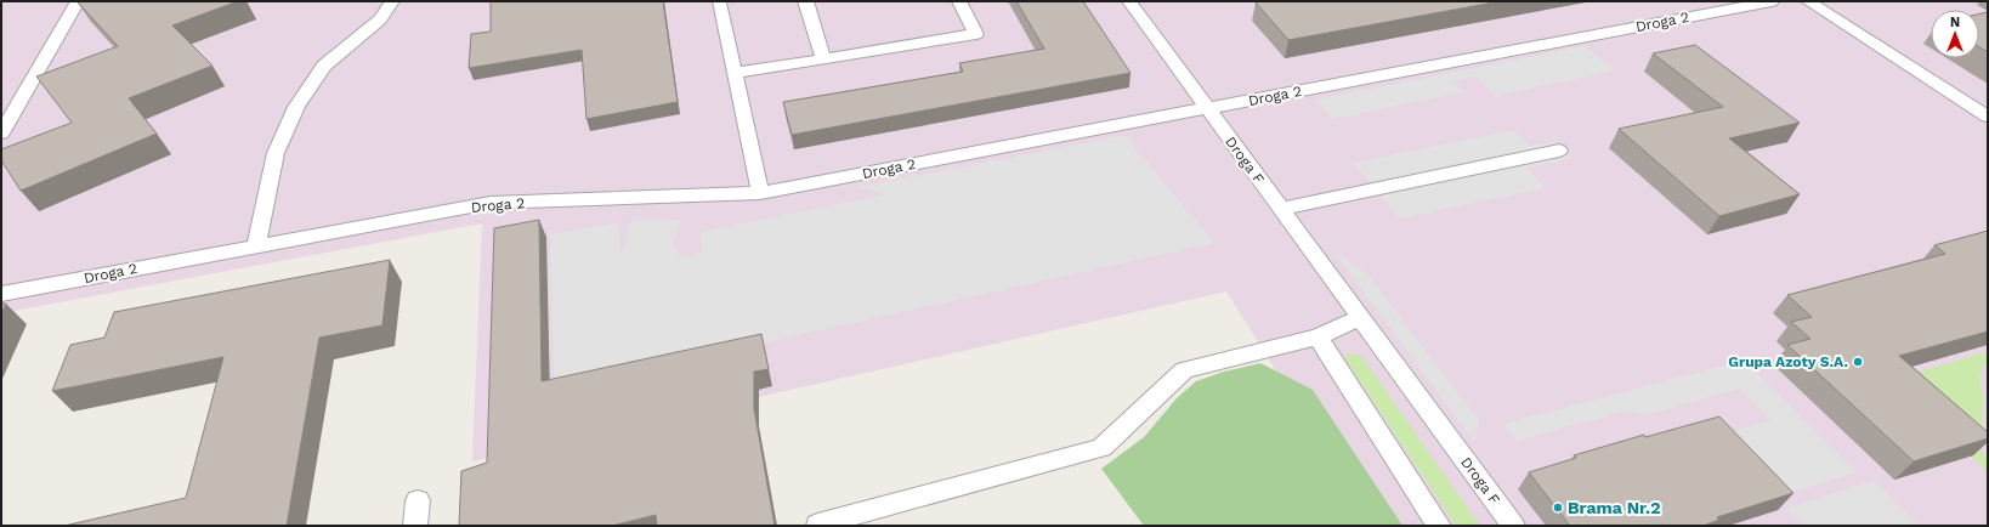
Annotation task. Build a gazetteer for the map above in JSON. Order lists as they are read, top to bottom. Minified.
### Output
{"streets":{"lane":["Droga 2","Droga F"]},"crossings":[["Droga 2","Droga F"]],"places":["Grupa Azoty S.A.","Brama Nr.2"],"north":"top"}
